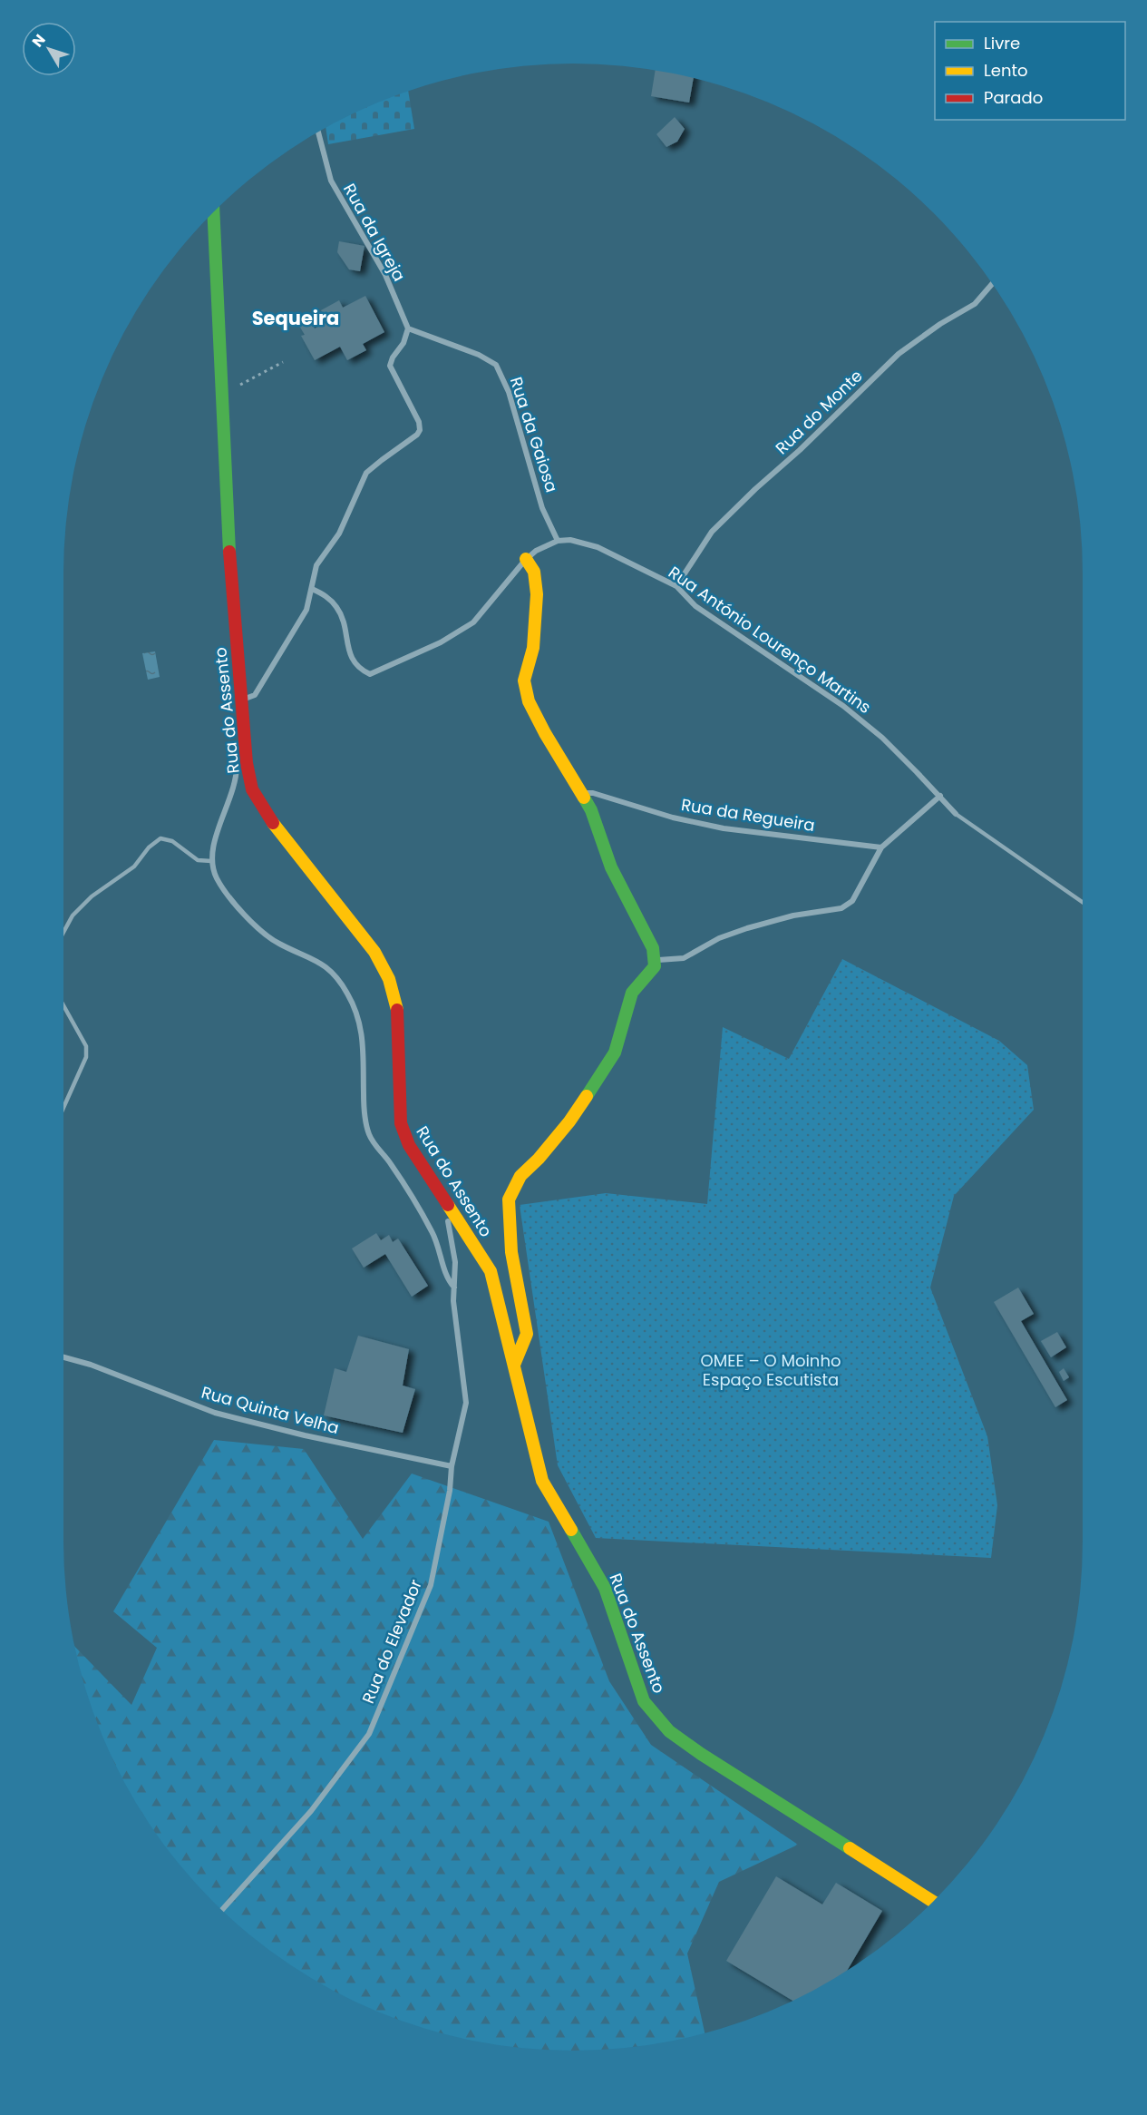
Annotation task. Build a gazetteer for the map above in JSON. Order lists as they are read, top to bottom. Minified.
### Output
{"streets":{"street":["Rua da Igreja","Rua do Monte","Rua da Gaiosa","Rua António Lourenço Martins","Rua do Assento","Rua da Regueira","Rua Quinta Velha","Rua do Elevador"]},"crossings":[["Rua da Igreja","Rua da Gaiosa"],["Rua do Monte","Rua António Lourenço Martins"],["Rua da Gaiosa","Rua António Lourenço Martins"],["Rua do Assento","Rua do Elevador"],["Rua Quinta Velha","Rua do Elevador"]],"districts":["Sequeira"],"parks":["OMEE – O Moinho Espaço Escutista"],"legend":["Livre","Lento","Parado"],"north":"top left"}
